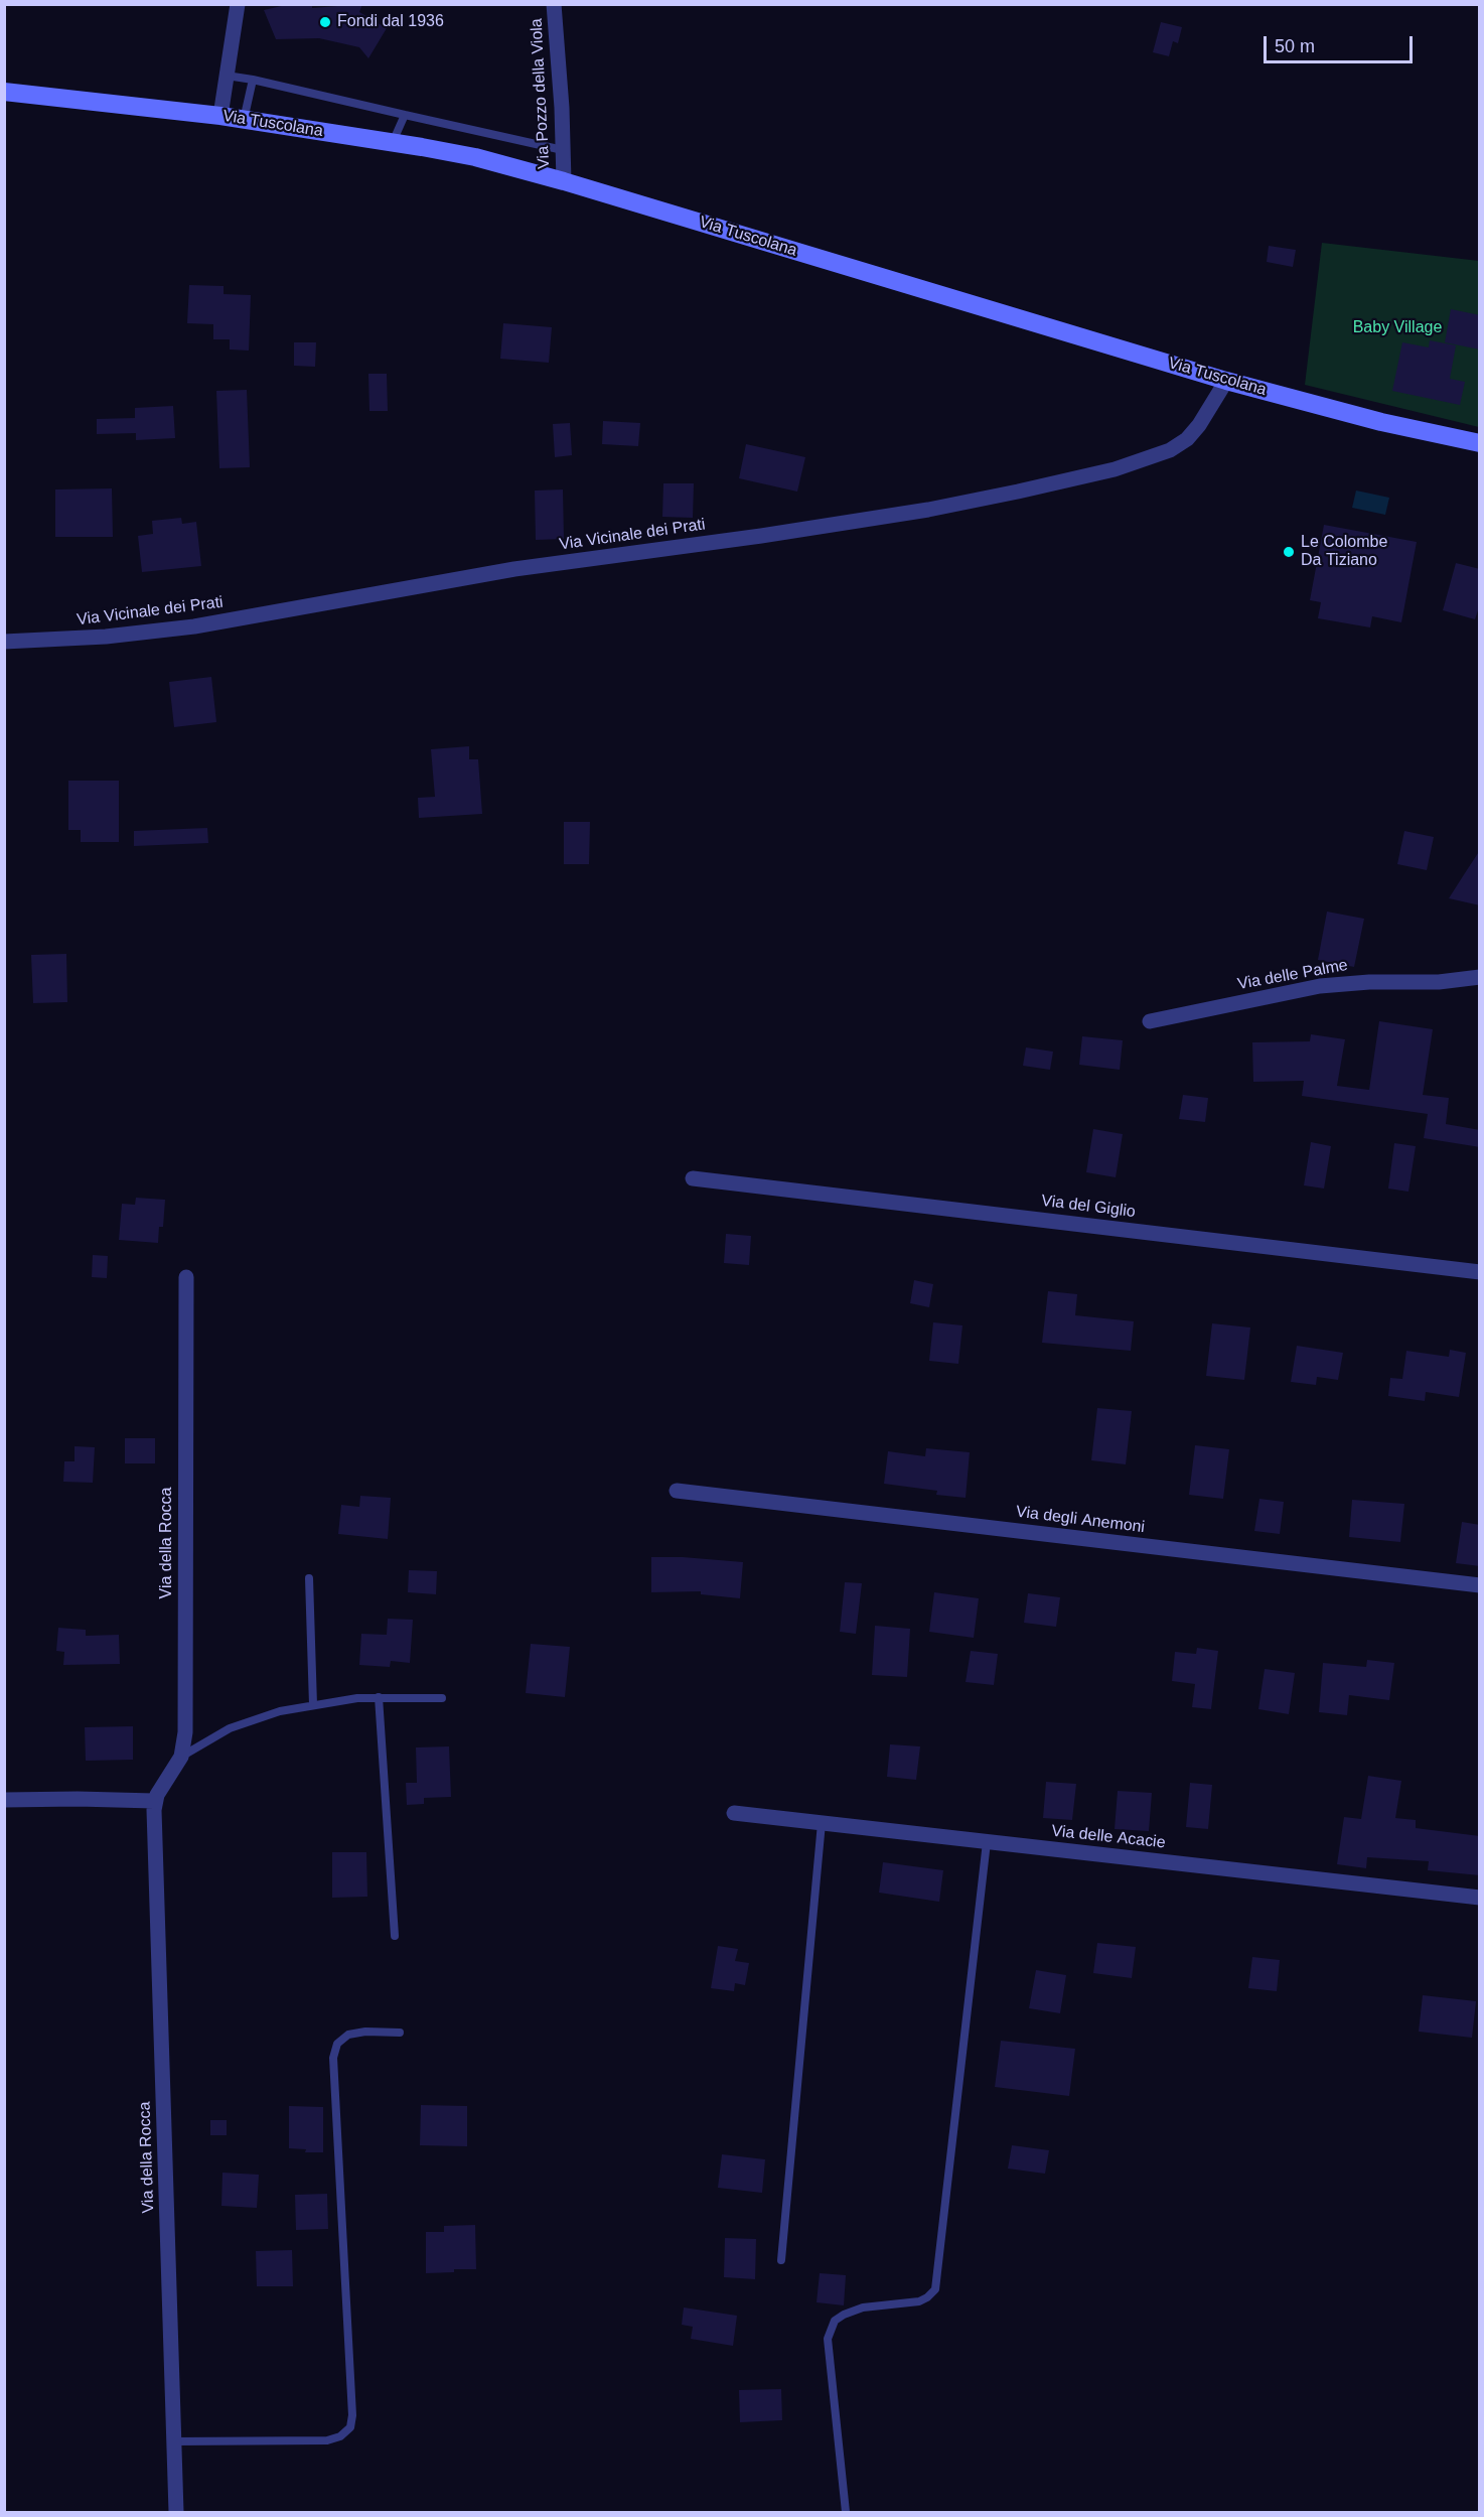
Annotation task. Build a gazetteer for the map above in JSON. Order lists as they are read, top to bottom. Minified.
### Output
{"streets":{"main road":["Via Tuscolana"],"street":["Via Pozzo della Viola","Via Vicinale dei Prati","Via delle Palme","Via del Giglio","Via degli Anemoni","Via della Rocca","Via delle Acacie"]},"crossings":[["Via Pozzo della Viola","Via Tuscolana"],["Via Tuscolana","Via Vicinale dei Prati"]],"parks":["Baby Village"],"places":["Fondi dal 1936","Le Colombe Da Tiziano"],"scale_bar":"50 m"}
